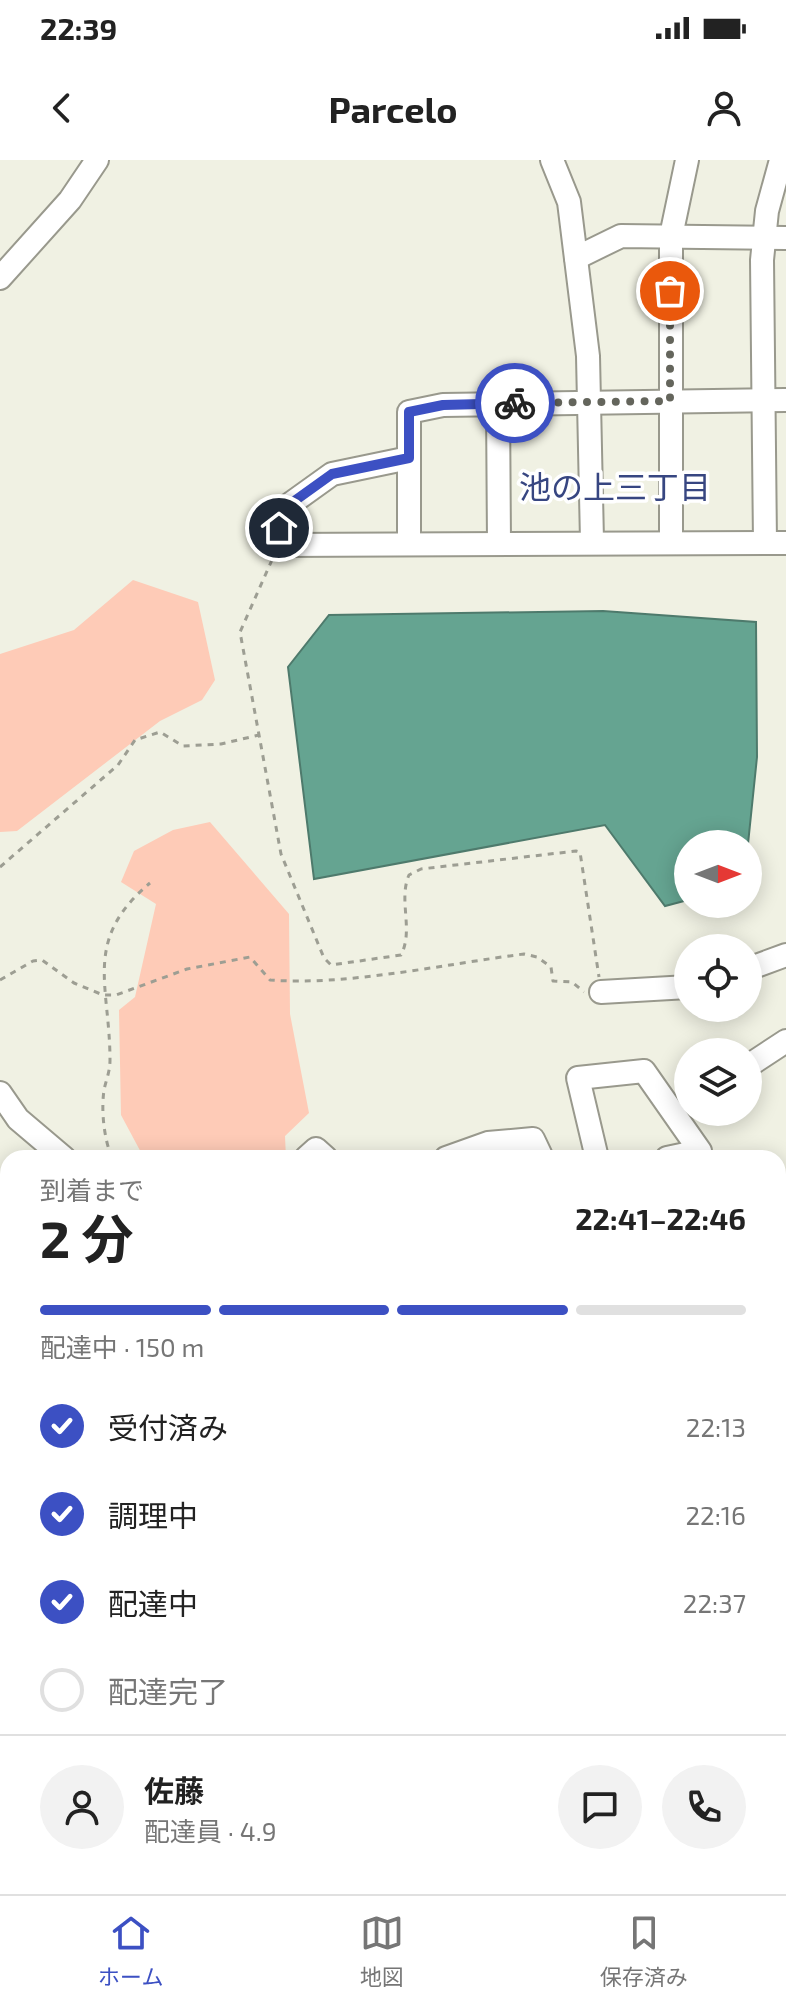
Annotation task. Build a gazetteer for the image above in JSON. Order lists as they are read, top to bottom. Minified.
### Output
{"districts":["池の上三丁目"],"north":"right","page":{"status":"22:39","header":"Parcelo","heading":["2 分","到着まで","22:41–22:46"],"panel":["佐藤","配達員 · 4.9"],"bar":"配達中 · 150 m","list":[["受付済み","22:13"],["調理中","22:16"],["配達中","22:37"],"配達完了"],"tabs":["ホーム","地図","保存済み"]}}
